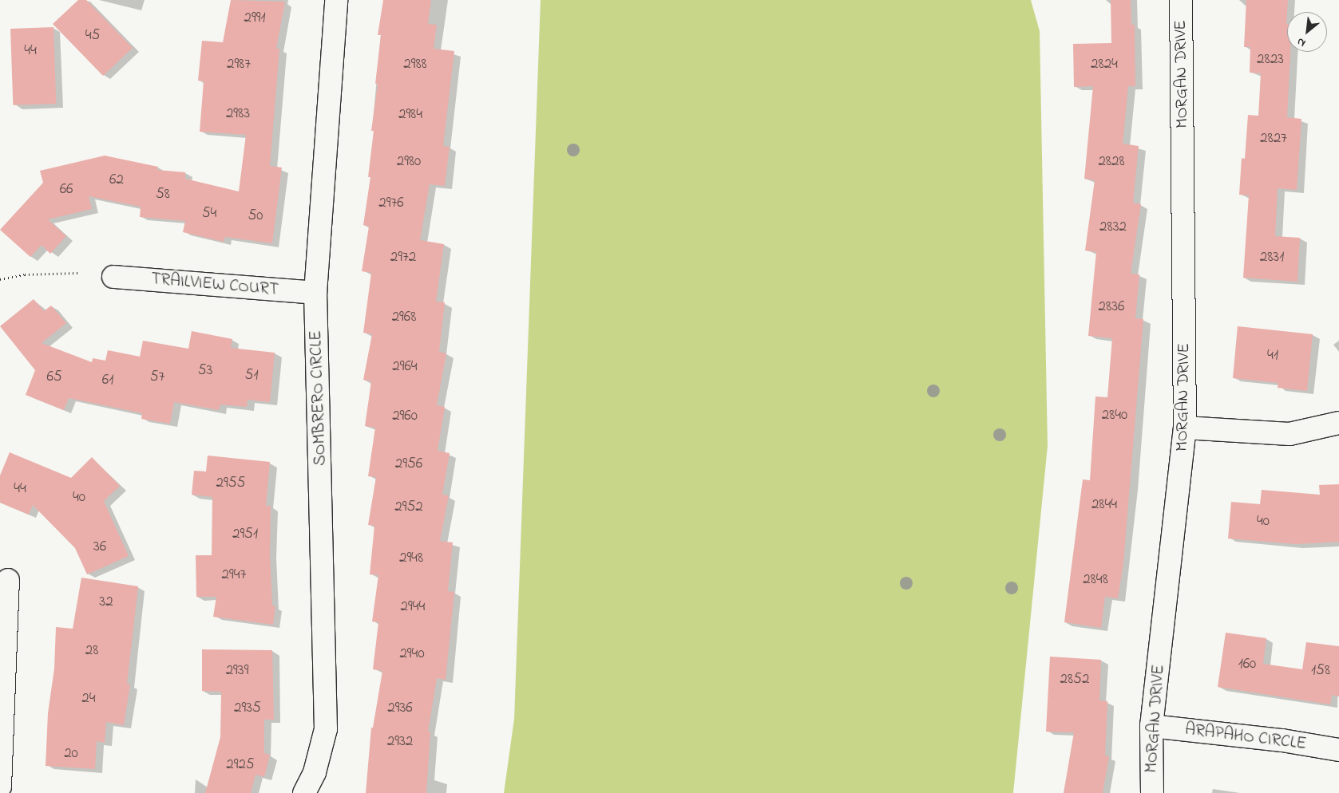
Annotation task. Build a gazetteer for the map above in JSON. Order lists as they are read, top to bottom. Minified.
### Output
{"streets":{"street":["MORGAN DRIVE","TRAILVIEW COURT","SOMBRERO CIRCLE","ARAPAHO CIRCLE"]},"crossings":[["MORGAN DRIVE","ARAPAHO CIRCLE"],["TRAILVIEW COURT","SOMBRERO CIRCLE"]],"house_numbers":["2991","45","44","2823","2987","2988","2824","2983","2984","2827","2980","2828","62","66","58","2976","54","50","2832","2972","2831","2836","2968","41","2964","53","51","65","57","61","2840","2960","2956","2955","44","40","2844","2952","40","2951","36","2948","2947","2848","32","2944","28","2940","160","2939","158","2852","24","2935","2936","2932","20","2925"],"north":"bottom left"}
